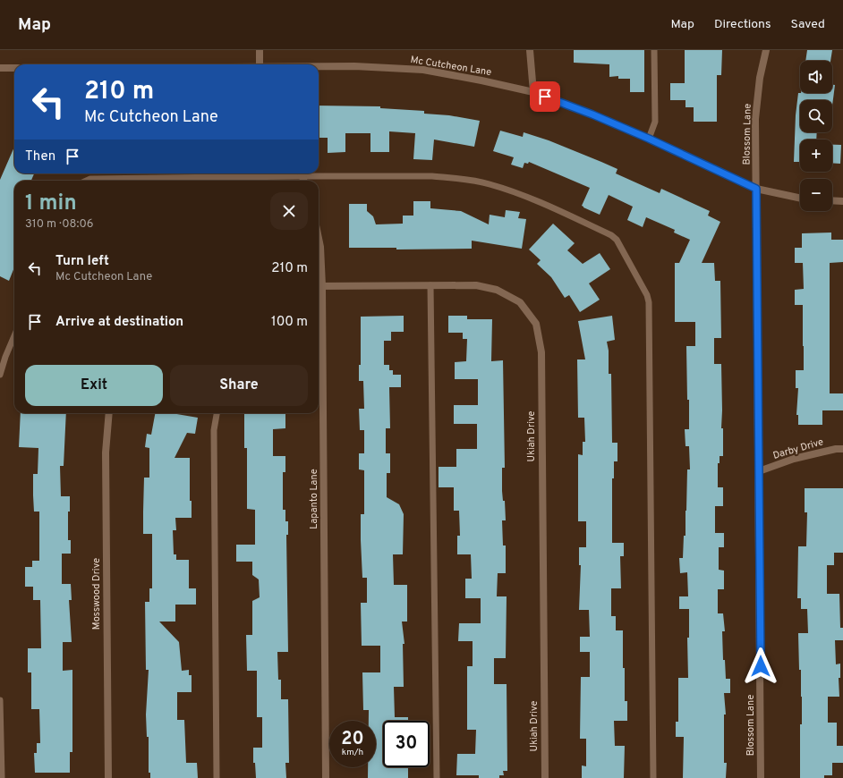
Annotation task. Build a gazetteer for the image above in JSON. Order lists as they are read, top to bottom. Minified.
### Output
{"streets":{"street":["Mc Cutcheon Lane","Blossom Lane","Ukiah Drive","Darby Drive","Lapanto Lane","Mosswood Drive"]},"crossings":[["Mc Cutcheon Lane","Blossom Lane"],["Blossom Lane","Darby Drive"],["Ukiah Drive","Lapanto Lane"]],"page":{"header":"Map","nav":["Map","Directions","Saved"],"map_buttons":["+","−"],"turn":["210 m","Mc Cutcheon Lane"],"then":"Then","heading":["1 min","310 m · 08:06"],"list":[{"name":"Turn left","note":"Mc Cutcheon Lane","value":"210 m"},{"name":"Arrive at destination","value":"100 m"}],"buttons":["Exit","Share"],"speed":"20 km/h","limit":"30"}}
